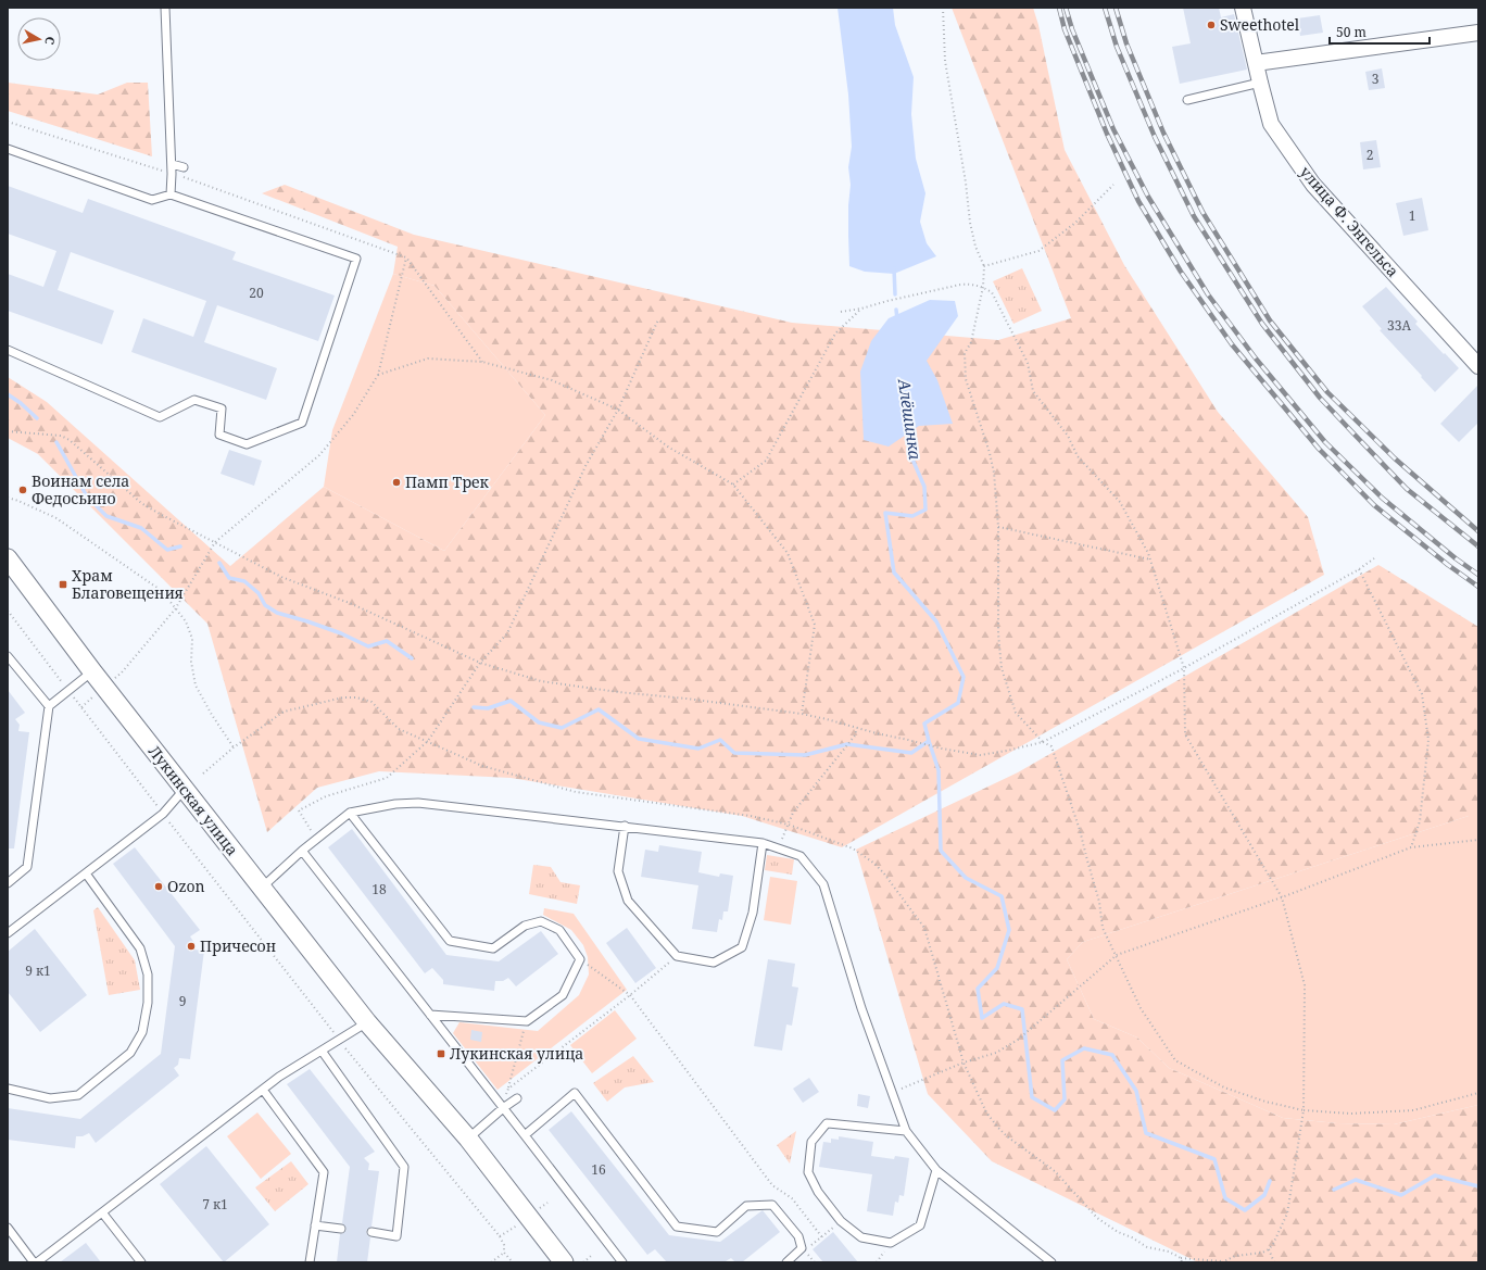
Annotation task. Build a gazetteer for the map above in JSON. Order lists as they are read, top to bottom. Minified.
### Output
{"streets":{"street":["улица Ф. Энгельса","Лукинская улица"]},"water":["Алёшинка"],"places":{"other":["Sweethotel","Памп Трек","Воинам села Федосьино","Ozon","Причесон"],"transit":["Храм Благовещения","Лукинская улица"]},"house_numbers":["3","2","1","20","33А","18","9 к1","9","16","7 к1"],"scale_bar":"50 m","north":"right"}
